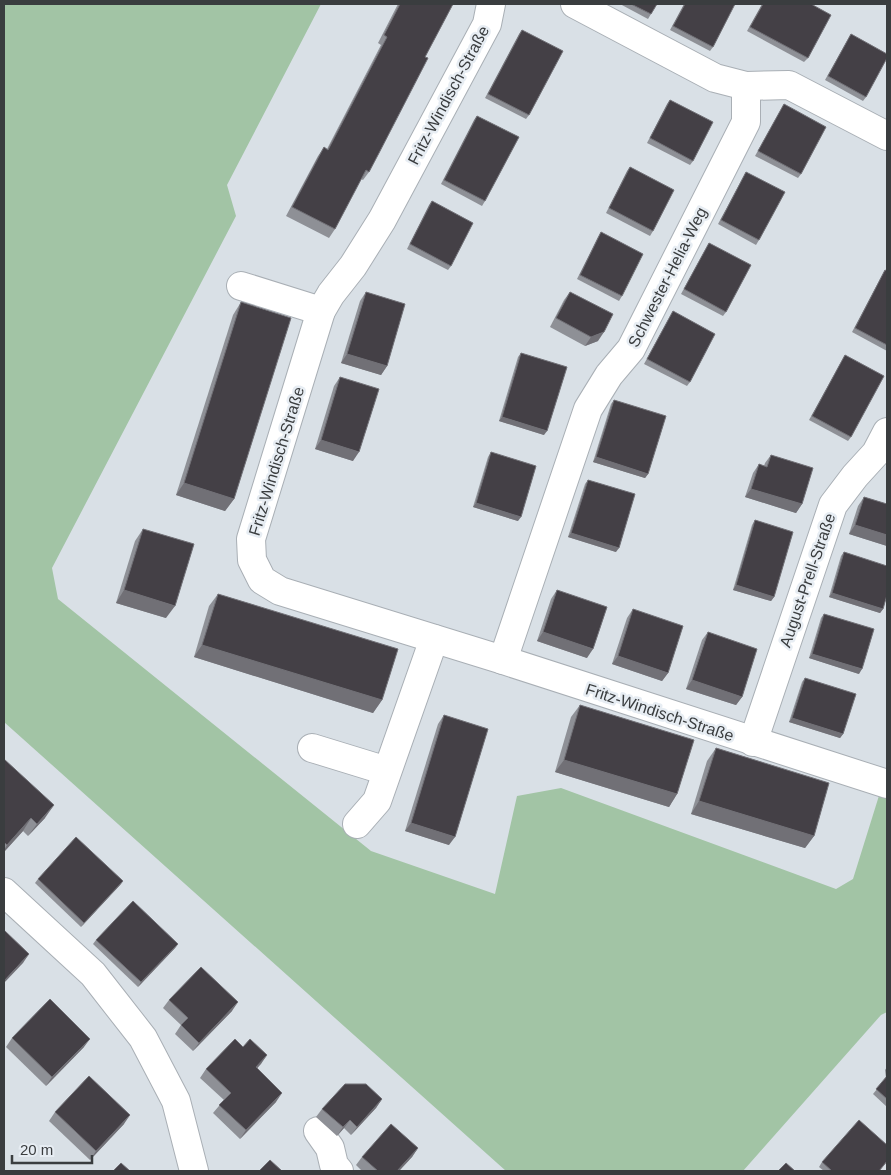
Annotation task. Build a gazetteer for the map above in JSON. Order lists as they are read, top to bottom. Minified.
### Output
{"streets":{"street":["Fritz-Windisch-Straße","Schwester-Helia-Weg","August-Prell-Straße"]},"crossings":[["Fritz-Windisch-Straße","Schwester-Helia-Weg"],["Fritz-Windisch-Straße","August-Prell-Straße"]],"scale_bar":"20 m"}
